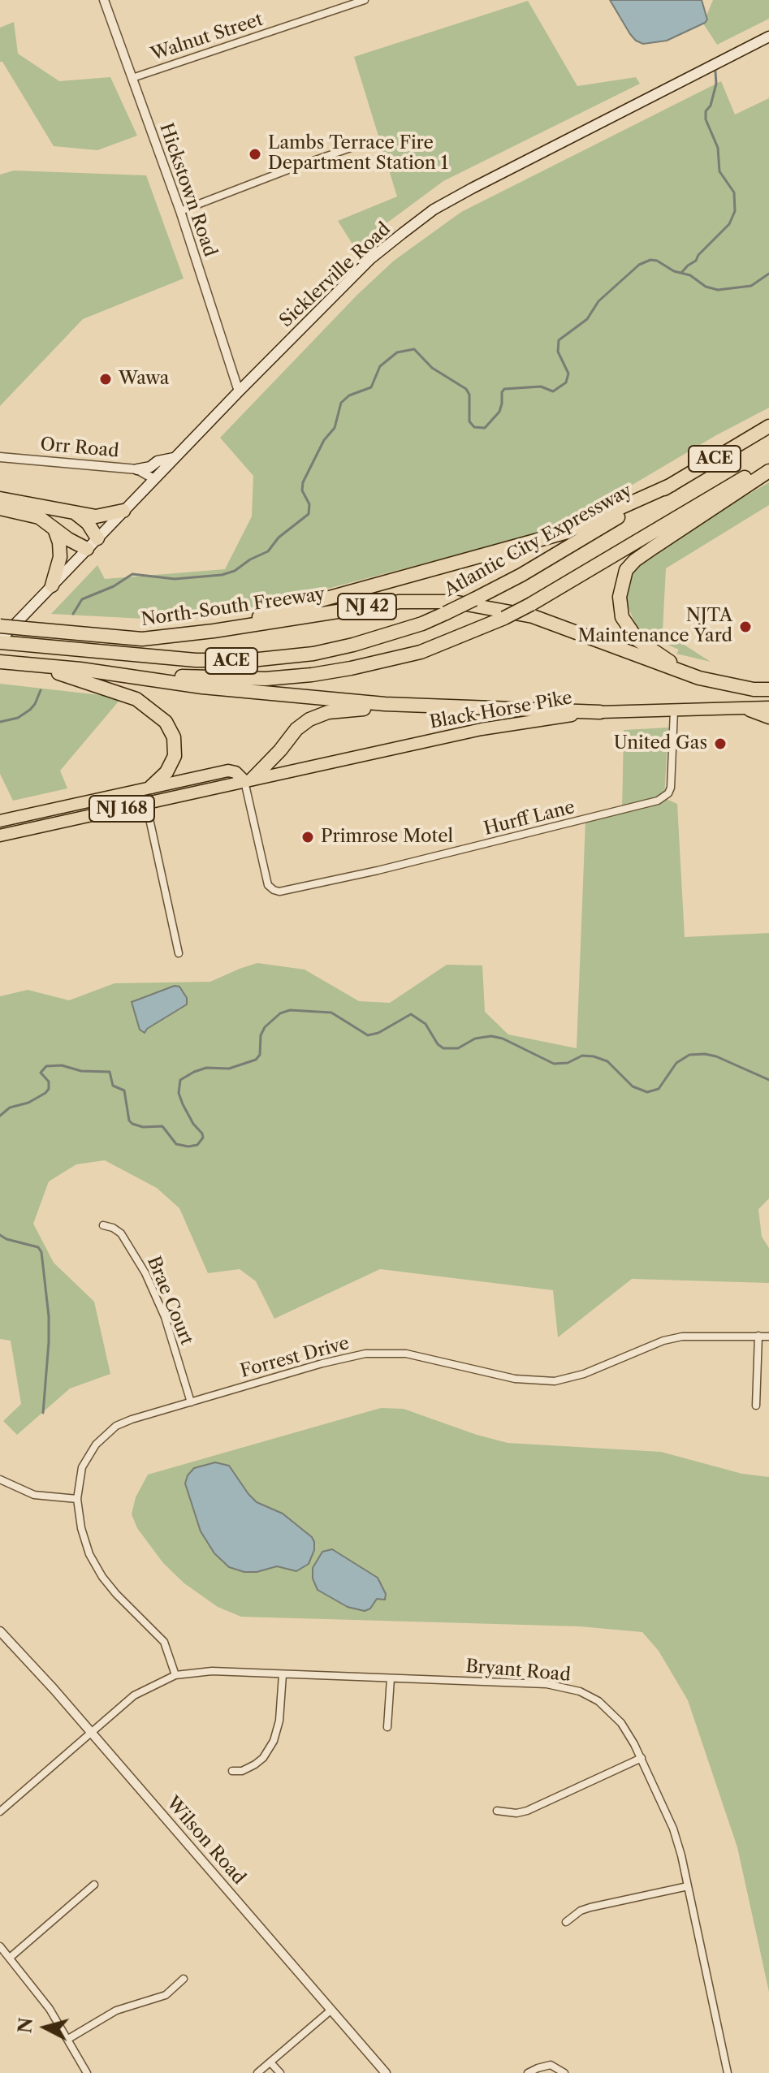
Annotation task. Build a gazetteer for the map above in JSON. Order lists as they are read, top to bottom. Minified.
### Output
{"streets":{"highway":["ACE","Atlantic City Expressway","NJ 42","North-South Freeway"],"main road":["Sicklerville Road","Black Horse Pike","NJ 168"],"street":["Walnut Street","Hickstown Road","Orr Road","Hurff Lane","Brae Court","Forrest Drive","Bryant Road","Wilson Road"]},"crossings":[["Walnut Street","Hickstown Road"],["Hickstown Road","Sicklerville Road"],["Sicklerville Road","Orr Road"],["Sicklerville Road","Atlantic City Expressway"],["Black Horse Pike","Hurff Lane"],["Brae Court","Forrest Drive"],["Forrest Drive","Bryant Road"],["Bryant Road","Wilson Road"]],"places":["Lambs Terrace Fire Department Station 1","Wawa","NJTA Maintenance Yard","United Gas","Primrose Motel"],"north":"left"}
